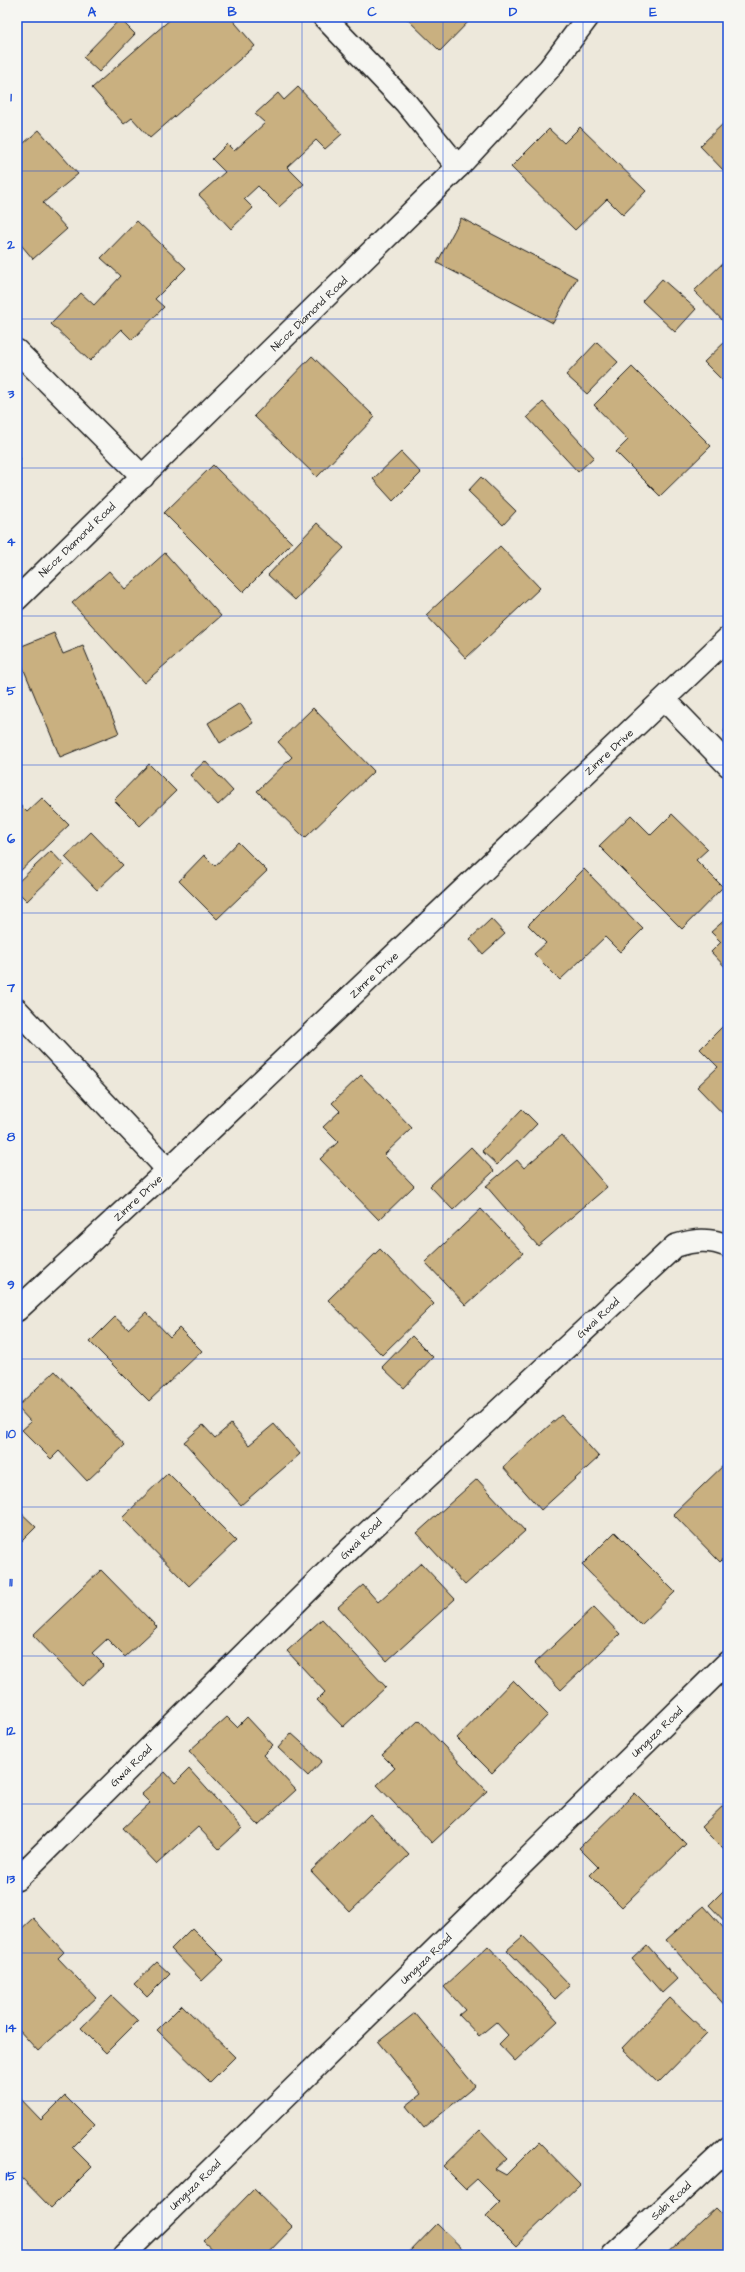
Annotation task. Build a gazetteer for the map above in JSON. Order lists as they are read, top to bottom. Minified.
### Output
{"streets":{"street":["Nicoz Diamond Road","Zimre Drive","Gwai Road","Umguza Road","Sabi Road"]},"grid":{"columns":["A","B","C","D","E"],"rows":["1","2","3","4","5","6","7","8","9","10","11","12","13","14","15"]}}
